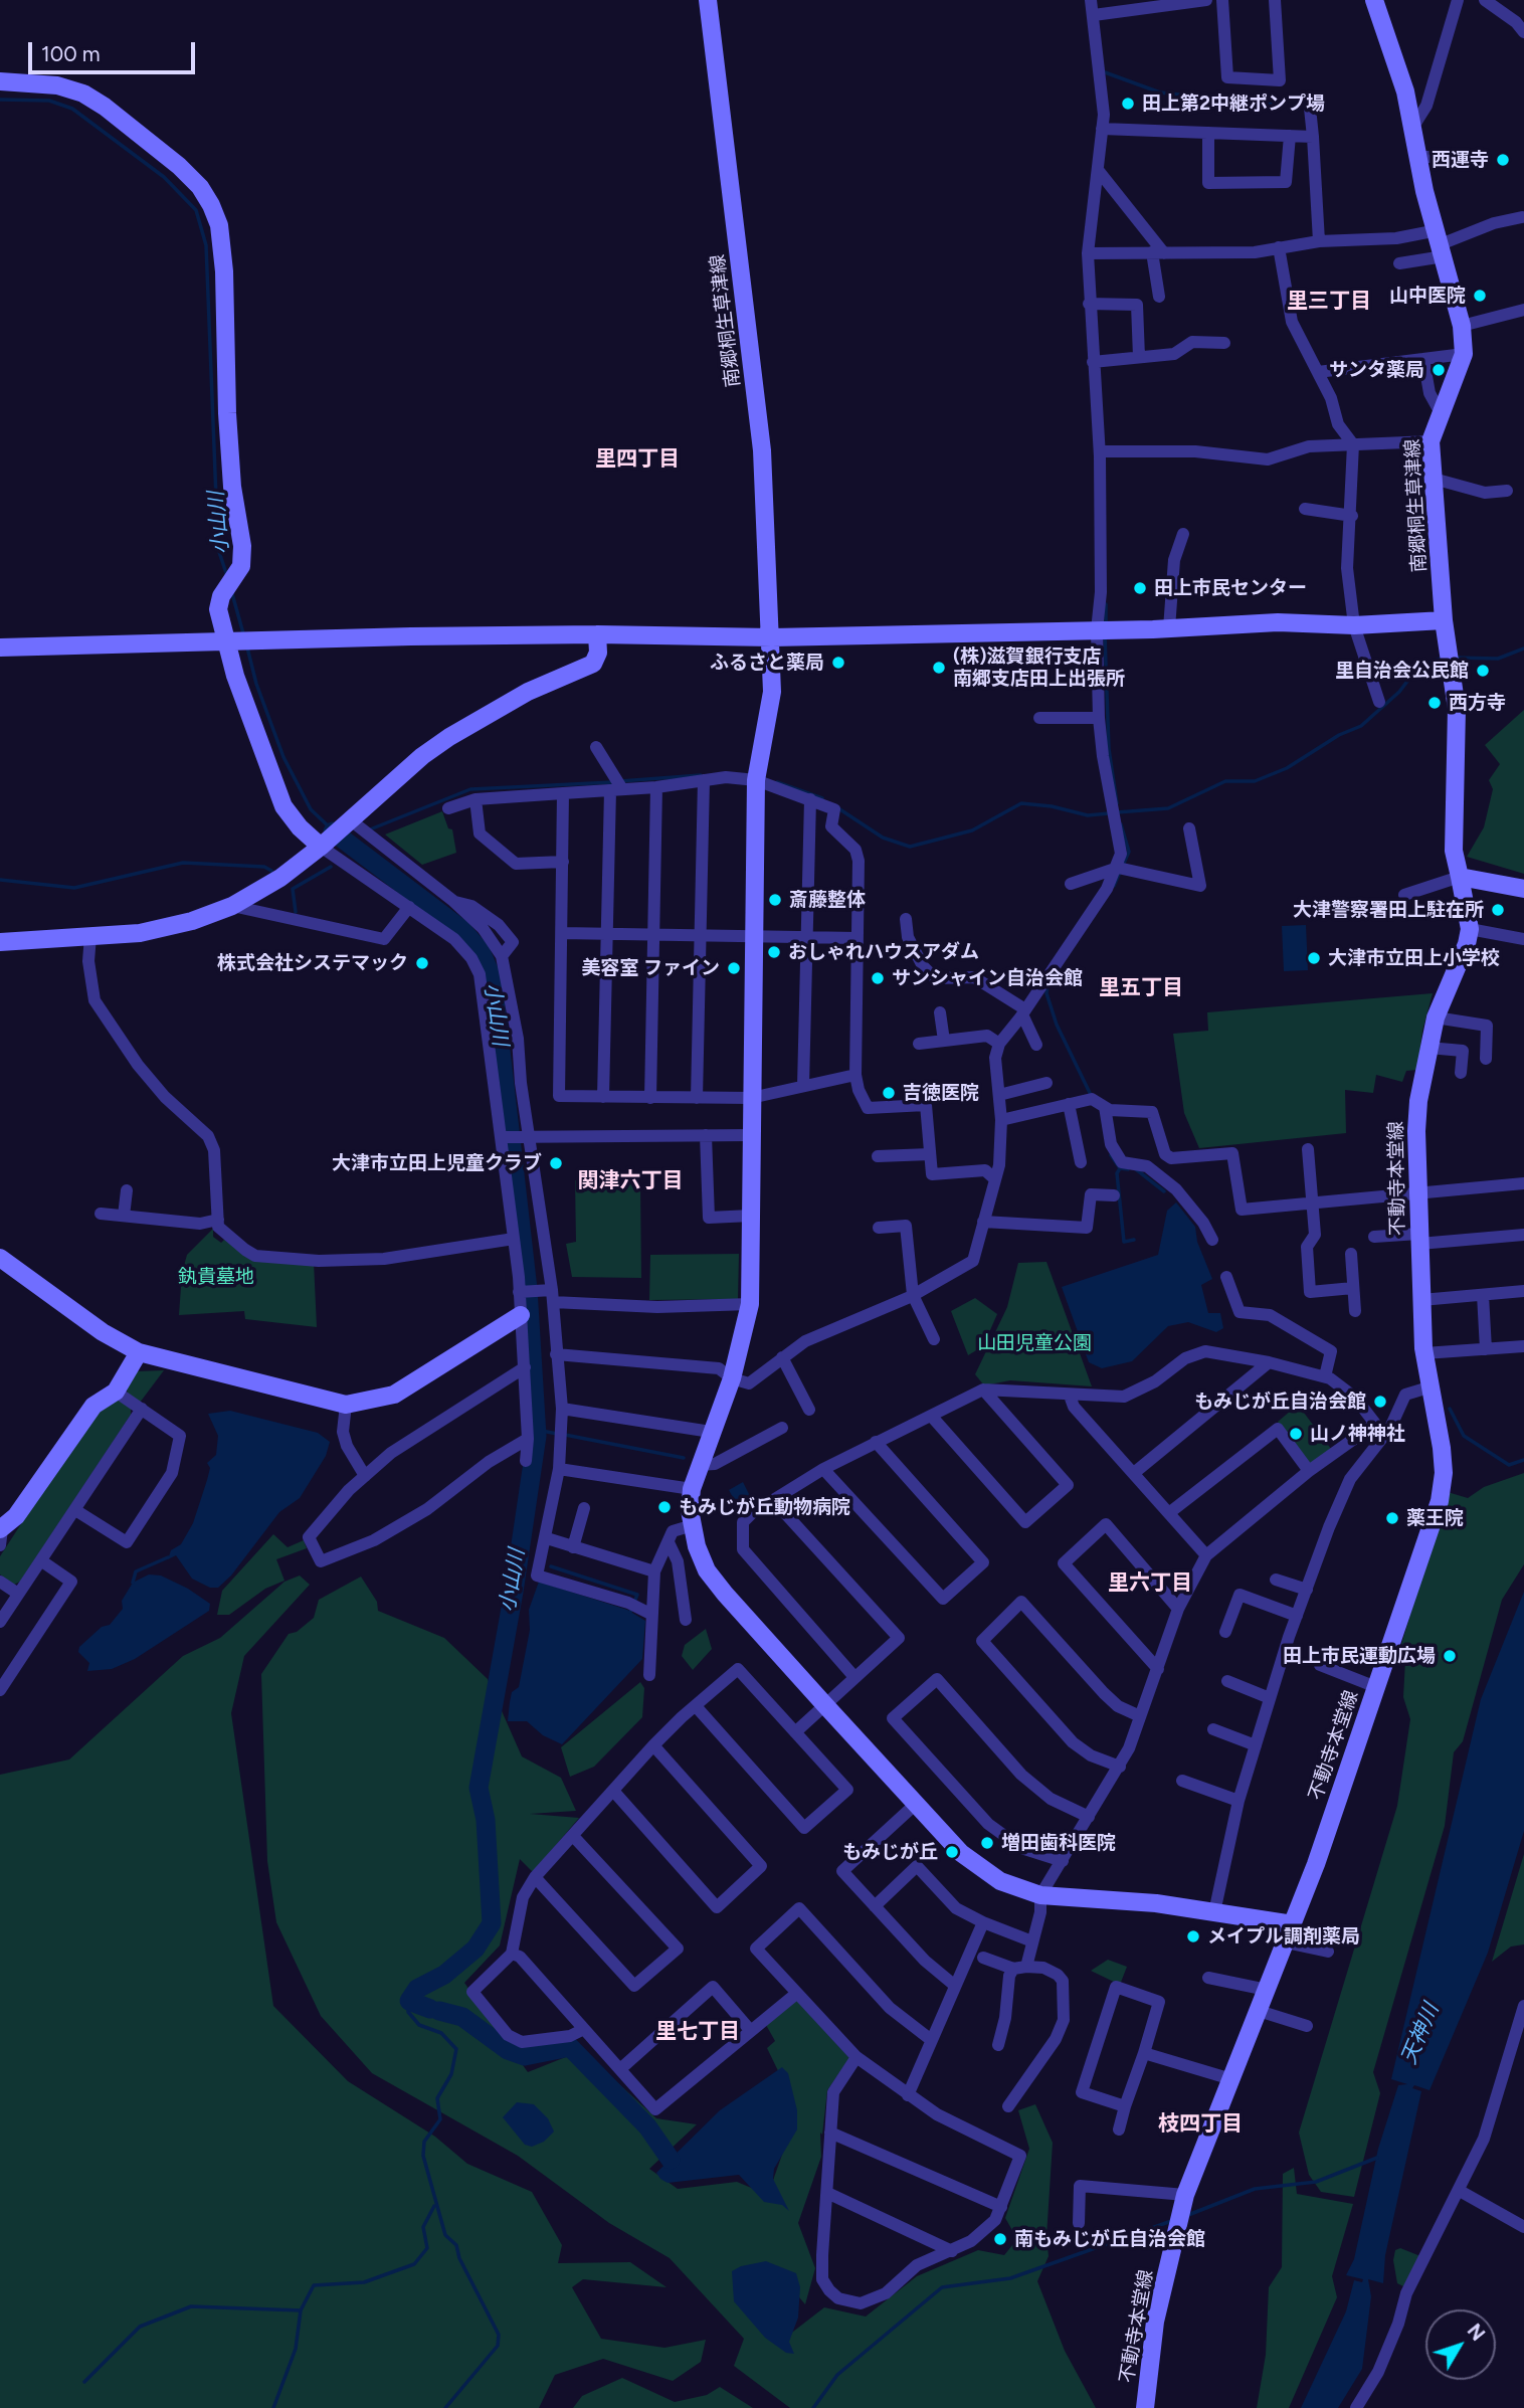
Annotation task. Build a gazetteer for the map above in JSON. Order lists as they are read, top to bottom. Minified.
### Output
{"streets":{"street":["南郷桐生草津線","不動寺本堂線"]},"crossings":[["南郷桐生草津線","不動寺本堂線"]],"districts":["里三丁目","里四丁目","里五丁目","関津六丁目","里六丁目","里七丁目","枝四丁目"],"water":["小山川","天神川"],"parks":["釻貴墓地","山田児童公園"],"places":["田上第2中継ポンプ場","西運寺","山中医院","サンタ薬局","田上市民センター","ふるさと薬局","(株)滋賀銀行支店 南郷支店田上出張所","里自治会公民館","西方寺","斎藤整体","大津警察署田上駐在所","おしゃれハウスアダム","大津市立田上小学校","株式会社システマック","美容室 ファイン","サンシャイン自治会館","吉徳医院","大津市立田上児童クラブ","もみじが丘自治会館","山ノ神神社","もみじが丘動物病院","薬王院","田上市民運動広場","増田歯科医院","もみじが丘","メイプル調剤薬局","南もみじが丘自治会館"],"scale_bar":"100 m","north":"top right"}
